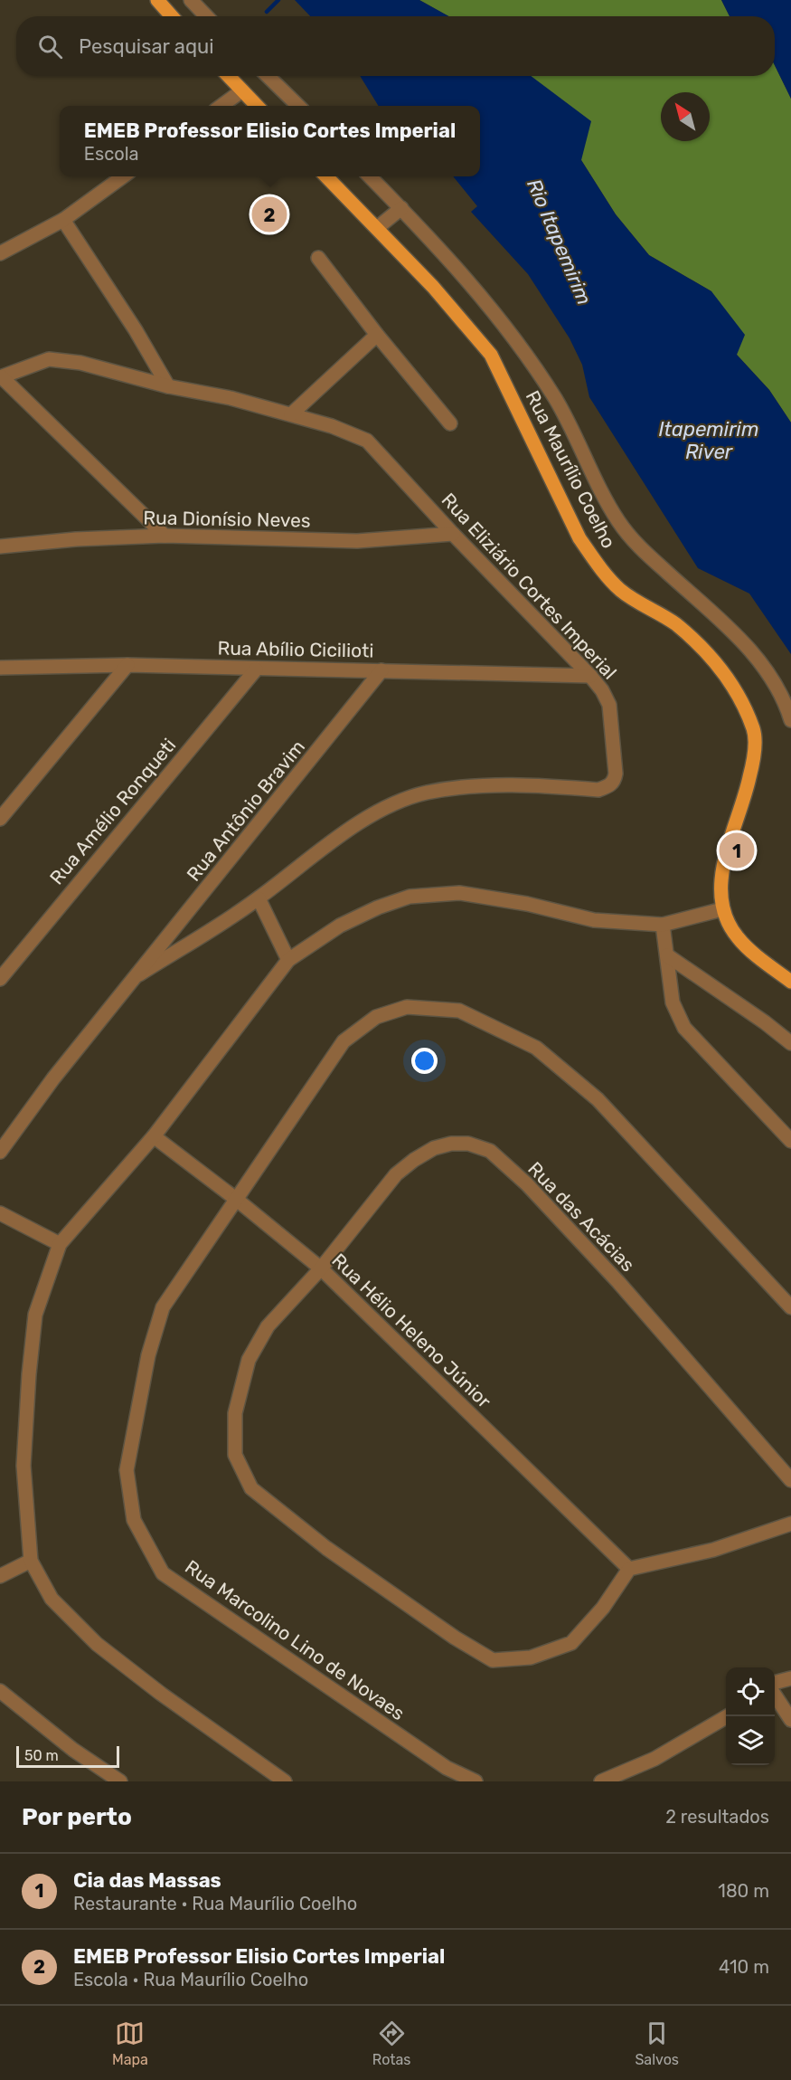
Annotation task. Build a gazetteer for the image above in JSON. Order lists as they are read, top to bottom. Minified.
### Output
{"streets":{"main road":["Rua Maurílio Coelho"],"street":["Rua Dionísio Neves","Rua Eliziário Cortes Imperial","Rua Abílio Cicilioti","Rua Antônio Bravim","Rua Amélio Ronqueti","Rua das Acácias","Rua Hélio Heleno Júnior","Rua Marcolino Lino de Novaes"]},"crossings":[["Rua Dionísio Neves","Rua Eliziário Cortes Imperial"],["Rua Eliziário Cortes Imperial","Rua Abílio Cicilioti"],["Rua Eliziário Cortes Imperial","Rua Antônio Bravim"],["Rua Abílio Cicilioti","Rua Antônio Bravim"],["Rua Abílio Cicilioti","Rua Amélio Ronqueti"],["Rua das Acácias","Rua Hélio Heleno Júnior"],["Rua Hélio Heleno Júnior","Rua Marcolino Lino de Novaes"]],"water":["Rio Itapemirim","Itapemirim River"],"scale_bar":"50 m","north":"top left","page":{"search":"Pesquisar aqui","popup":["EMEB Professor Elisio Cortes Imperial","Escola"],"pins":["2","1"],"scale":"50 m","heading":["Por perto","2 resultados"],"list":[{"mark":"1","name":"Cia das Massas","note":"Restaurante · Rua Maurílio Coelho","value":"180 m"},{"mark":"2","name":"EMEB Professor Elisio Cortes Imperial","note":"Escola · Rua Maurílio Coelho","value":"410 m"}],"nav":["Mapa","Rotas","Salvos"]}}
